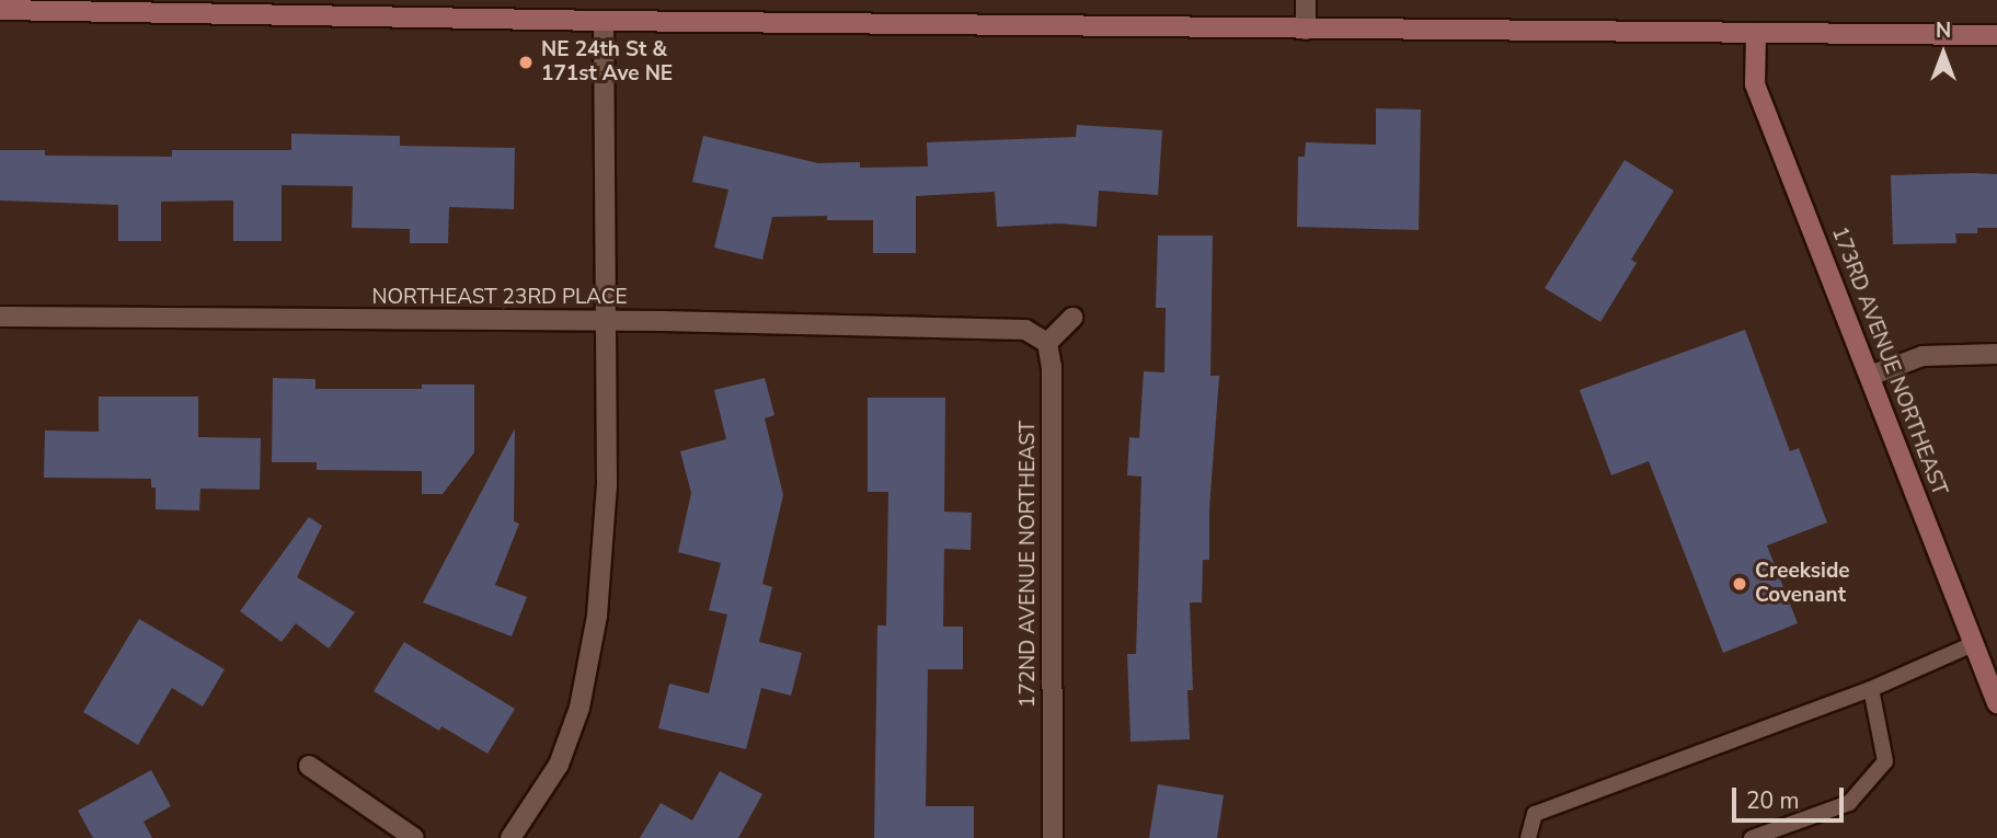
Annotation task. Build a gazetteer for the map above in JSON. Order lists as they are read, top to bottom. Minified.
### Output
{"streets":{"main road":["173RD AVENUE NORTHEAST"],"street":["NORTHEAST 23RD PLACE","172ND AVENUE NORTHEAST"]},"crossings":[["NORTHEAST 23RD PLACE","172ND AVENUE NORTHEAST"]],"places":["NE 24th St & 171st Ave NE","Creekside Covenant"],"scale_bar":"20 m","north":"top"}
